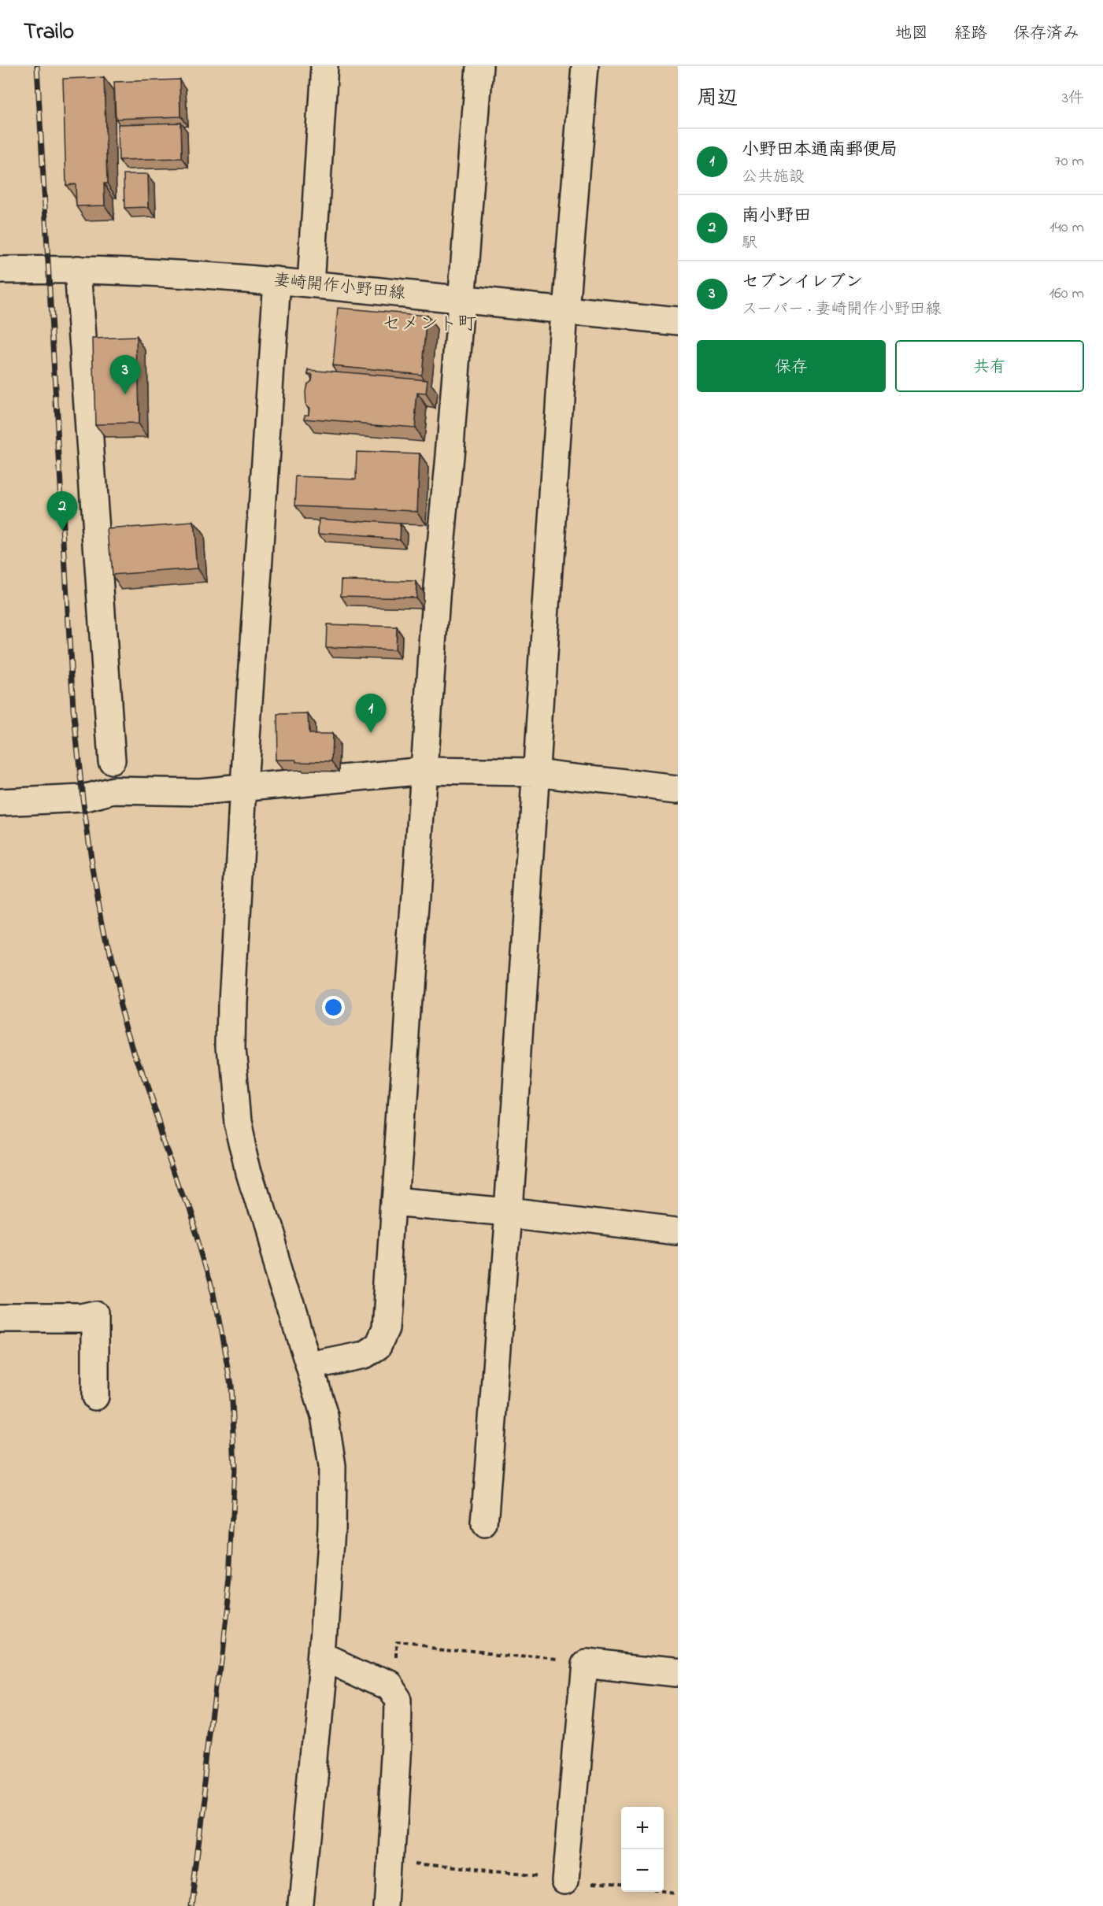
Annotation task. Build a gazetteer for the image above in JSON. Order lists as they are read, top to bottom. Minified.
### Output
{"streets":{"street":["妻崎開作小野田線"]},"districts":["セメント町"],"page":{"header":"Trailo","nav":["地図","経路","保存済み"],"heading":["周辺","3件"],"list":[{"mark":"1","name":"小野田本通南郵便局","note":"公共施設","value":"70 m"},{"mark":"2","name":"南小野田","note":"駅","value":"140 m"},{"mark":"3","name":"セブンイレブン","note":"スーパー · 妻崎開作小野田線","value":"160 m"}],"buttons":["保存","共有"],"pins":["3","2","1"],"map_buttons":["+","−"]}}
